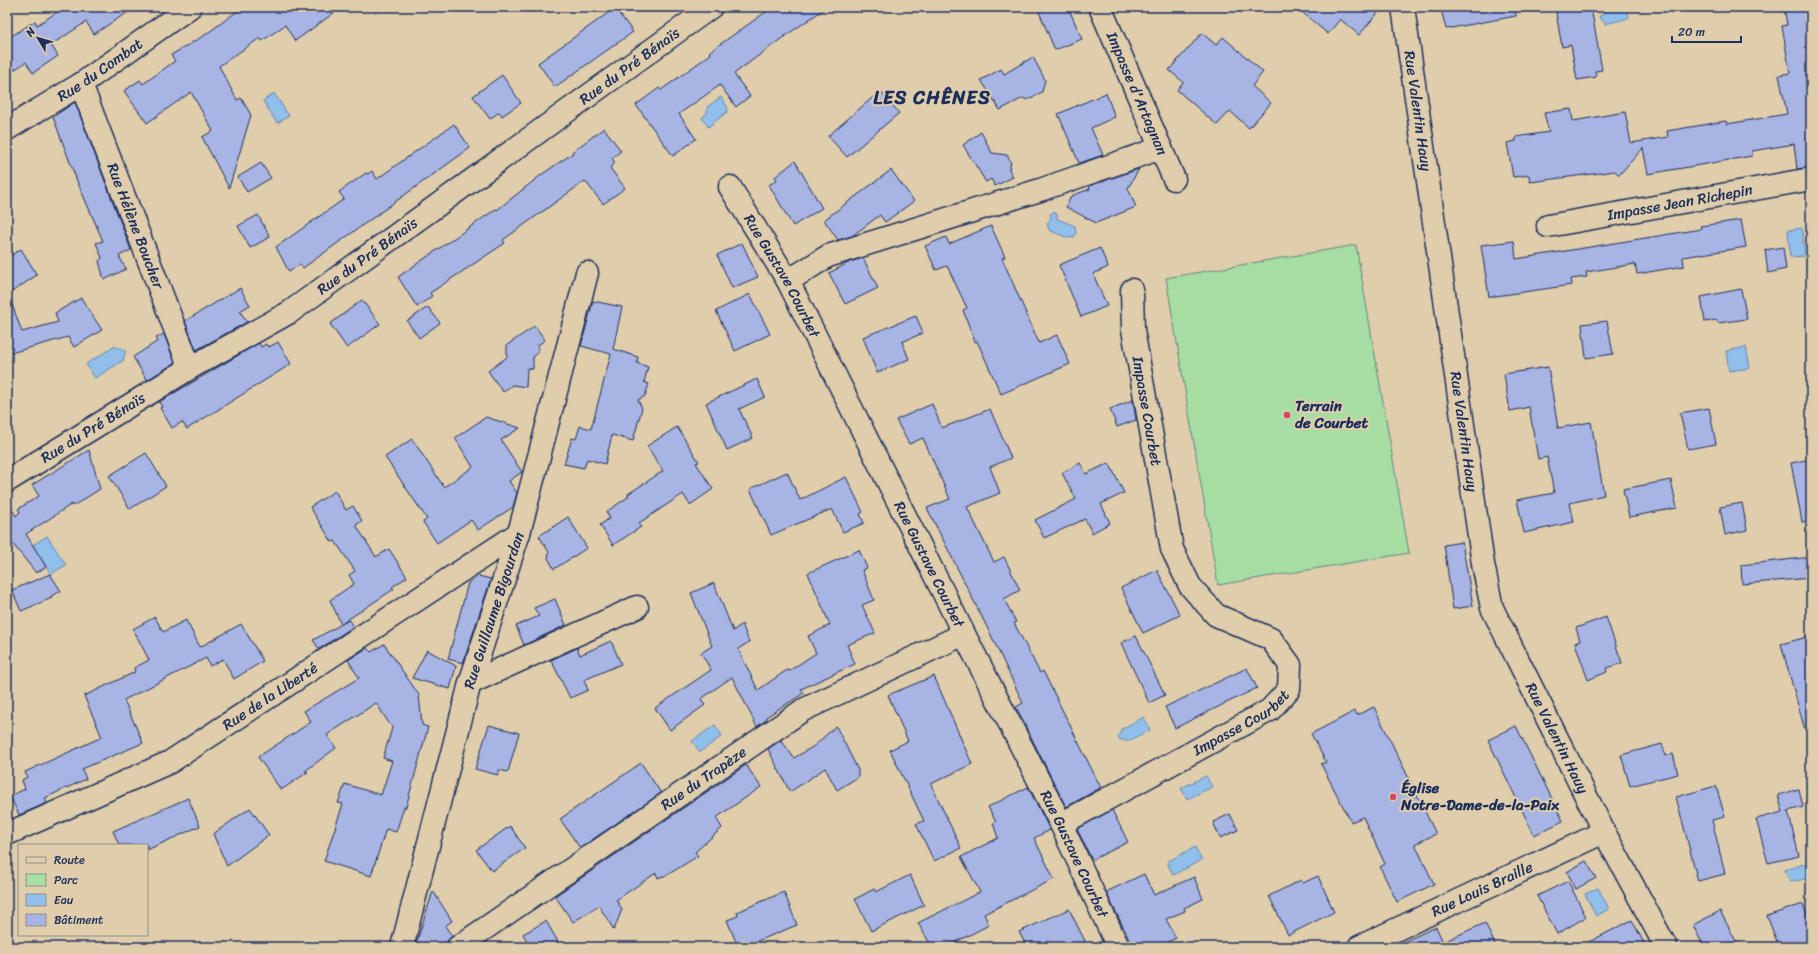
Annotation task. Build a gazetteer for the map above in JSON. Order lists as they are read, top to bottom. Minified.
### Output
{"streets":{"street":["Rue du Pré Bénaïs","Rue du Combat","Impasse d'Artagnan","Rue Valentin Hauy","Impasse Jean Richepin","Rue Hélène Boucher","Rue Gustave Courbet","Impasse Courbet","Rue Guillaume Bigourdan","Rue de la Liberté","Rue du Trapèze","Rue Louis Braille"]},"crossings":[["Rue du Pré Bénaïs","Rue Hélène Boucher"],["Rue du Combat","Rue Hélène Boucher"],["Rue Valentin Hauy","Rue Louis Braille"],["Rue Gustave Courbet","Impasse Courbet"],["Rue Gustave Courbet","Rue du Trapèze"],["Rue Guillaume Bigourdan","Rue de la Liberté"]],"districts":["LES CHÊNES"],"places":["Terrain de Courbet","Église Notre-Dame-de-la-Paix"],"legend":["Route","Parc","Eau","Bâtiment"],"scale_bar":"20 m","north":"top left"}
